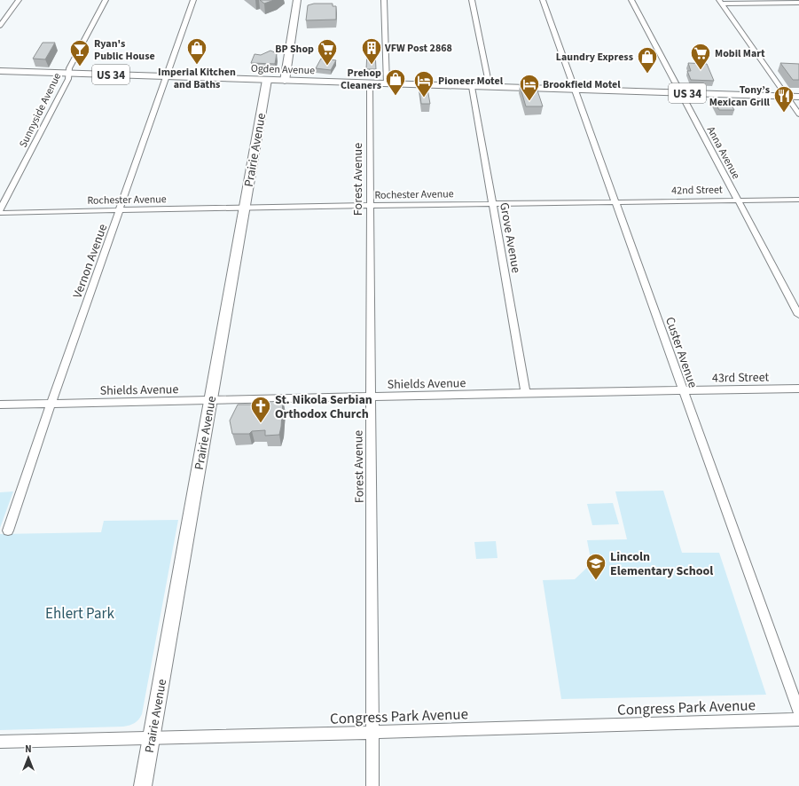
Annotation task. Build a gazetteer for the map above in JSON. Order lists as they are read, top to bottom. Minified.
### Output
{"streets":{"main road":["Ogden Avenue","US 34"],"street":["Sunnyside Avenue","Prairie Avenue","Anna Avenue","Forest Avenue","42nd Street","Rochester Avenue","Grove Avenue","Vernon Avenue","Custer Avenue","43rd Street","Shields Avenue","Congress Park Avenue"]},"crossings":[["Ogden Avenue","Sunnyside Avenue"],["Ogden Avenue","Prairie Avenue"],["Ogden Avenue","Anna Avenue"],["Ogden Avenue","Forest Avenue"],["Ogden Avenue","Grove Avenue"],["Ogden Avenue","Vernon Avenue"],["Ogden Avenue","Custer Avenue"],["Prairie Avenue","Rochester Avenue"],["Prairie Avenue","Shields Avenue"],["Prairie Avenue","Congress Park Avenue"],["Anna Avenue","42nd Street"],["Forest Avenue","Rochester Avenue"],["Forest Avenue","Shields Avenue"],["Forest Avenue","Congress Park Avenue"],["42nd Street","Rochester Avenue"],["42nd Street","Custer Avenue"],["Rochester Avenue","Grove Avenue"],["Rochester Avenue","Vernon Avenue"],["Rochester Avenue","Custer Avenue"],["Grove Avenue","Shields Avenue"],["Vernon Avenue","Shields Avenue"],["Custer Avenue","43rd Street"],["Custer Avenue","Shields Avenue"],["43rd Street","Shields Avenue"]],"parks":["Ehlert Park"],"places":{"shop":["Imperial Kitchen and Baths","Laundry Express","Prehop Cleaners"],"building":["VFW Post 2868"],"supermarket":["BP Shop","Mobil Mart"],"bar":["Ryan's Public House"],"hotel":["Pioneer Motel","Brookfield Motel"],"restaurant":["Tony’s Mexican Grill"],"church":["St. Nikola Serbian Orthodox Church"],"school or university":["Lincoln Elementary School"]},"north":"top"}
